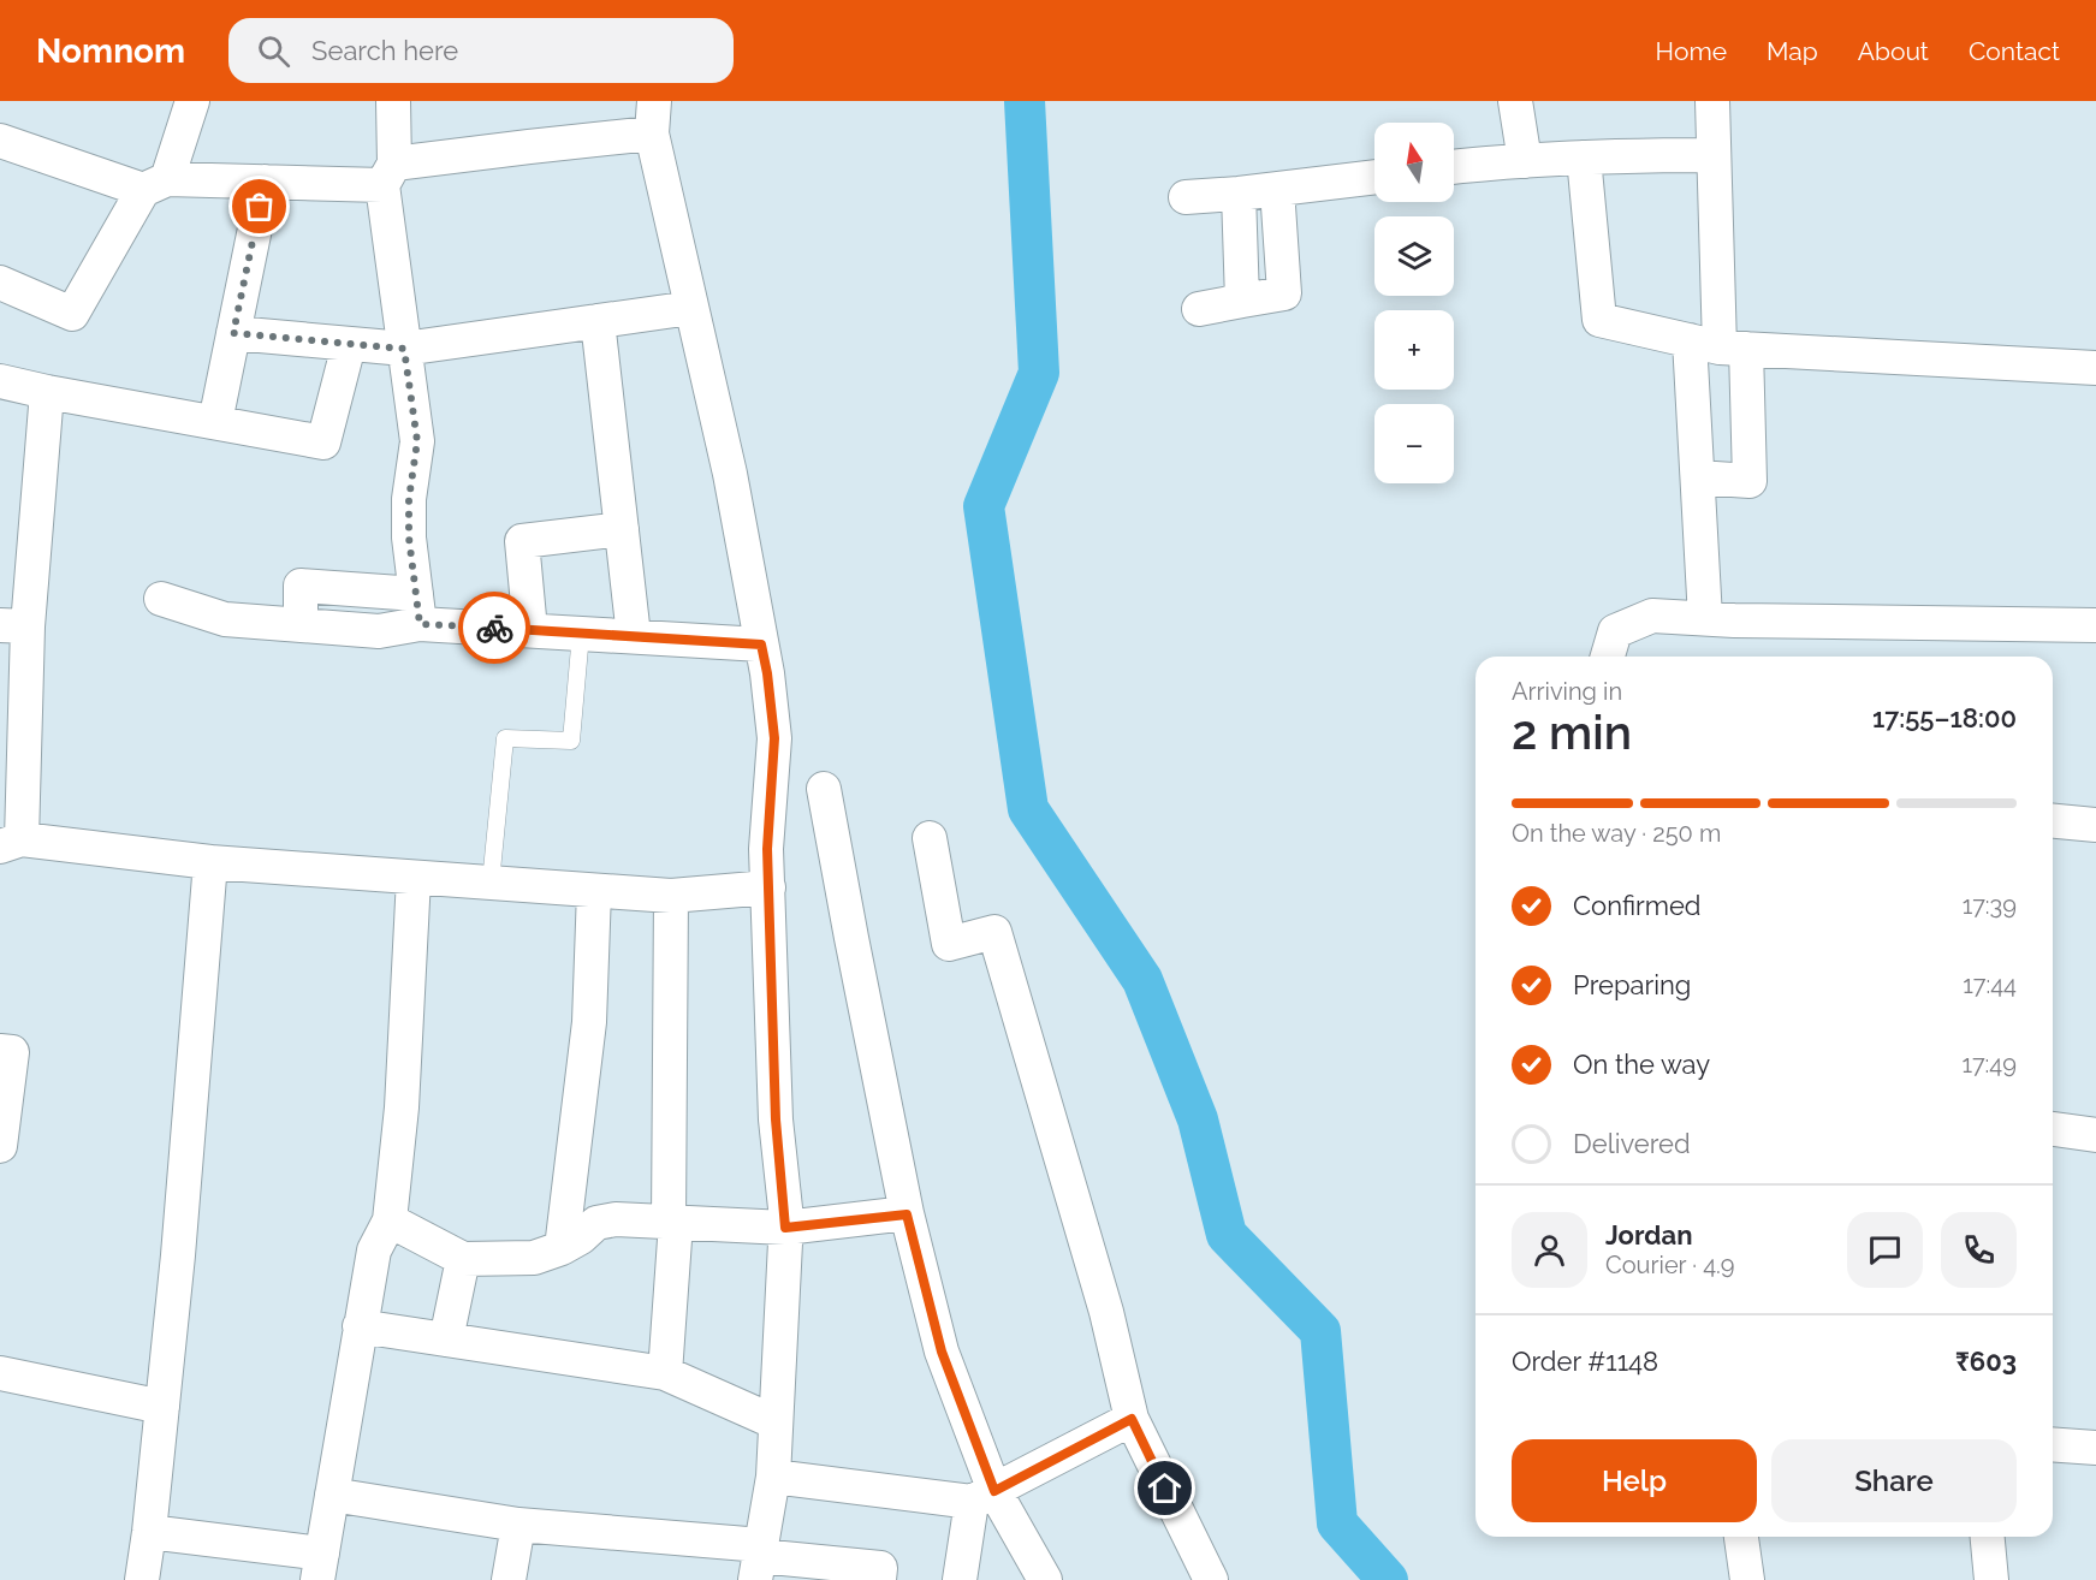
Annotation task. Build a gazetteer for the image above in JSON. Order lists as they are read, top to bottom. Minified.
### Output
{"north":"top","page":{"header":"Nomnom","search":"Search here","nav":["Home","Map","About","Contact"],"map_buttons":["+","−"],"heading":["2 min","Arriving in","17:55–18:00"],"panel":["Jordan","Courier · 4.9","Order #1148","₹603"],"bar":"On the way · 250 m","list":[["Confirmed","17:39"],["Preparing","17:44"],["On the way","17:49"],"Delivered"],"buttons":["Help","Share"]}}
